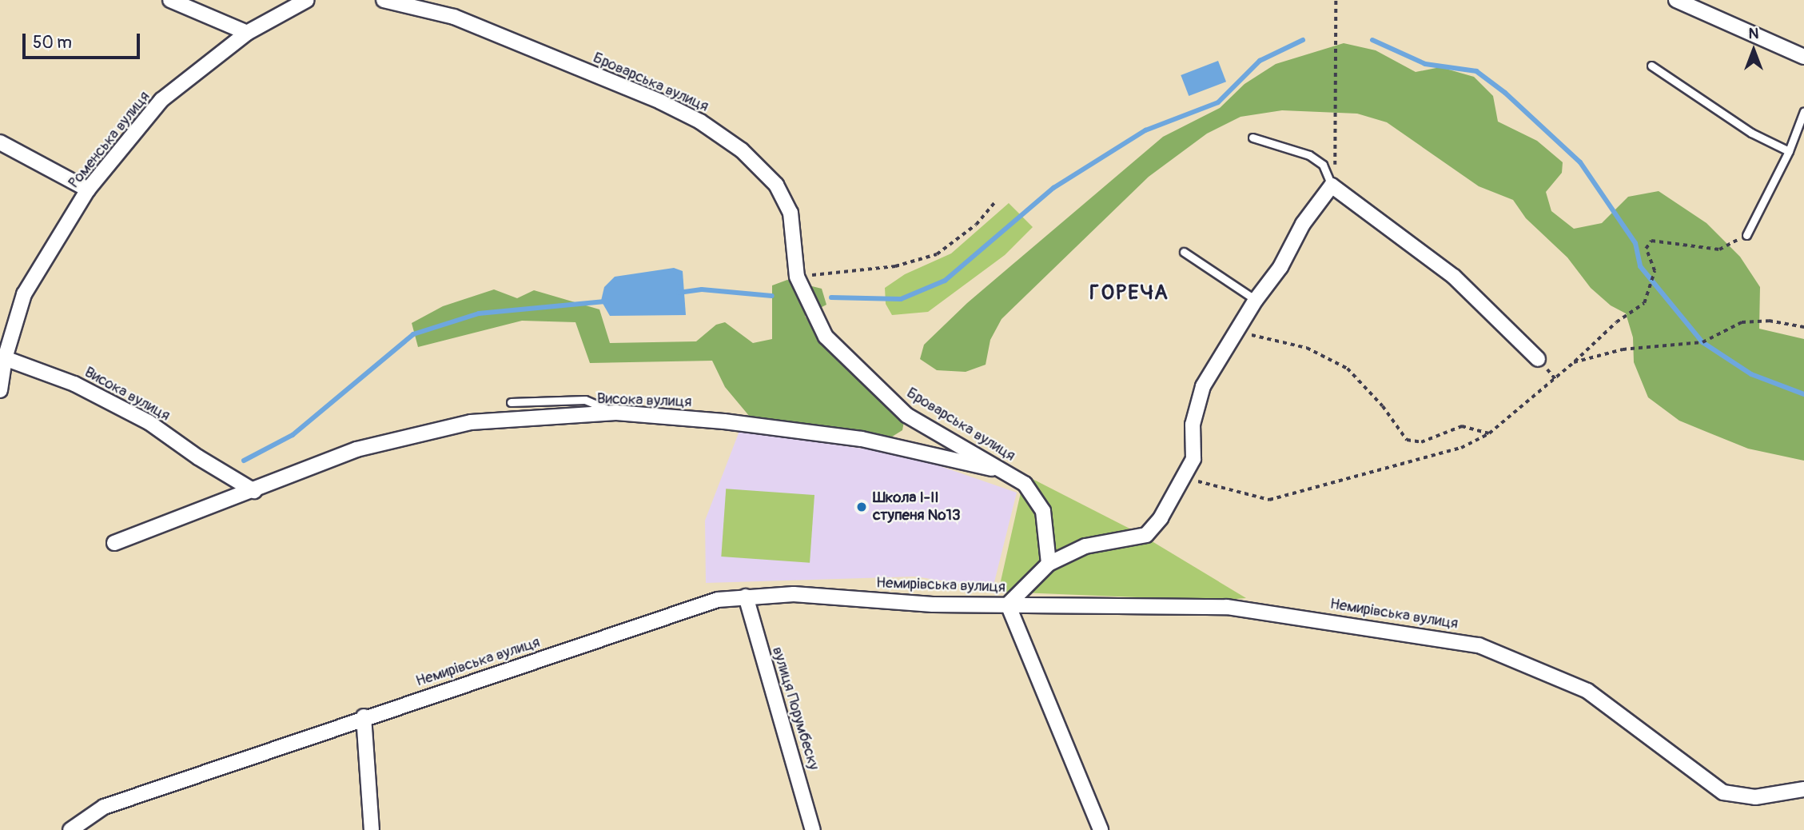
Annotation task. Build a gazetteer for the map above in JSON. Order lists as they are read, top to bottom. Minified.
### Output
{"streets":{"street":["Броварська вулиця","Роменська вулиця","Висока вулиця","Немирівська вулиця","вулиця Порумбеску"]},"crossings":[["Броварська вулиця","Висока вулиця"],["Роменська вулиця","Висока вулиця"],["Немирівська вулиця","вулиця Порумбеску"]],"districts":["ГОРЕЧА"],"places":["Школа I-II ступеня №13"],"scale_bar":"50 m","north":"top"}
